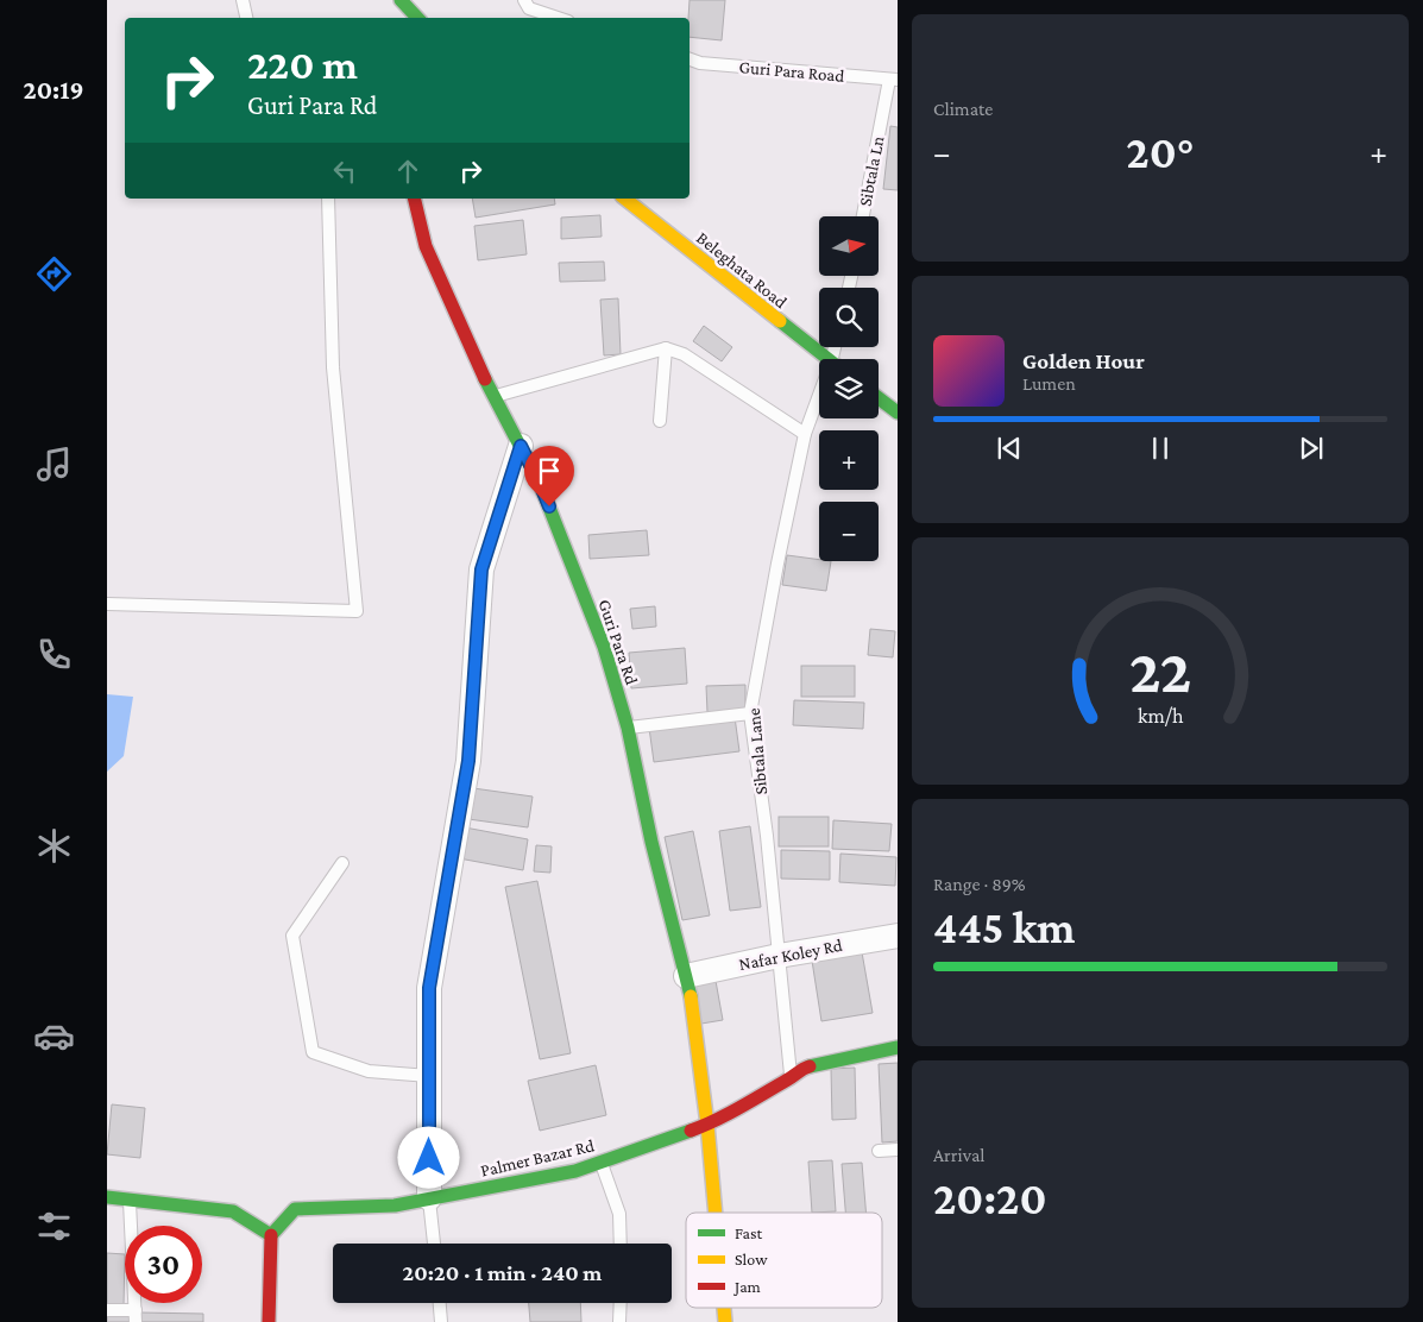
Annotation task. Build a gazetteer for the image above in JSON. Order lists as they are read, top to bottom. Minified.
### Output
{"streets":{"main road":["Beleghata Road","Guri Para Rd","Palmer Bazar Rd"],"street":["Nafar Koley Rd"],"lane":["Guri Para Road","Sibtala Ln","Sibtala Lane"]},"crossings":[["Guri Para Road","Sibtala Ln"],["Guri Para Rd","Nafar Koley Rd"],["Guri Para Rd","Palmer Bazar Rd"],["Sibtala Lane","Nafar Koley Rd"],["Sibtala Lane","Palmer Bazar Rd"]],"legend":["Fast","Slow","Jam"],"north":"right","page":{"tabs":"20:19","tile":["Climate",["Range · 89%","445 km"],["Arrival","20:20"]],"turn":["220 m","Guri Para Rd"],"heat":["−","20°","+"],"map_buttons":["+","−"],"song":["Golden Hour","Lumen"],"limit":"30","trip":"20:20 · 1 min · 240 m","gauge":["22","km/h"]}}
